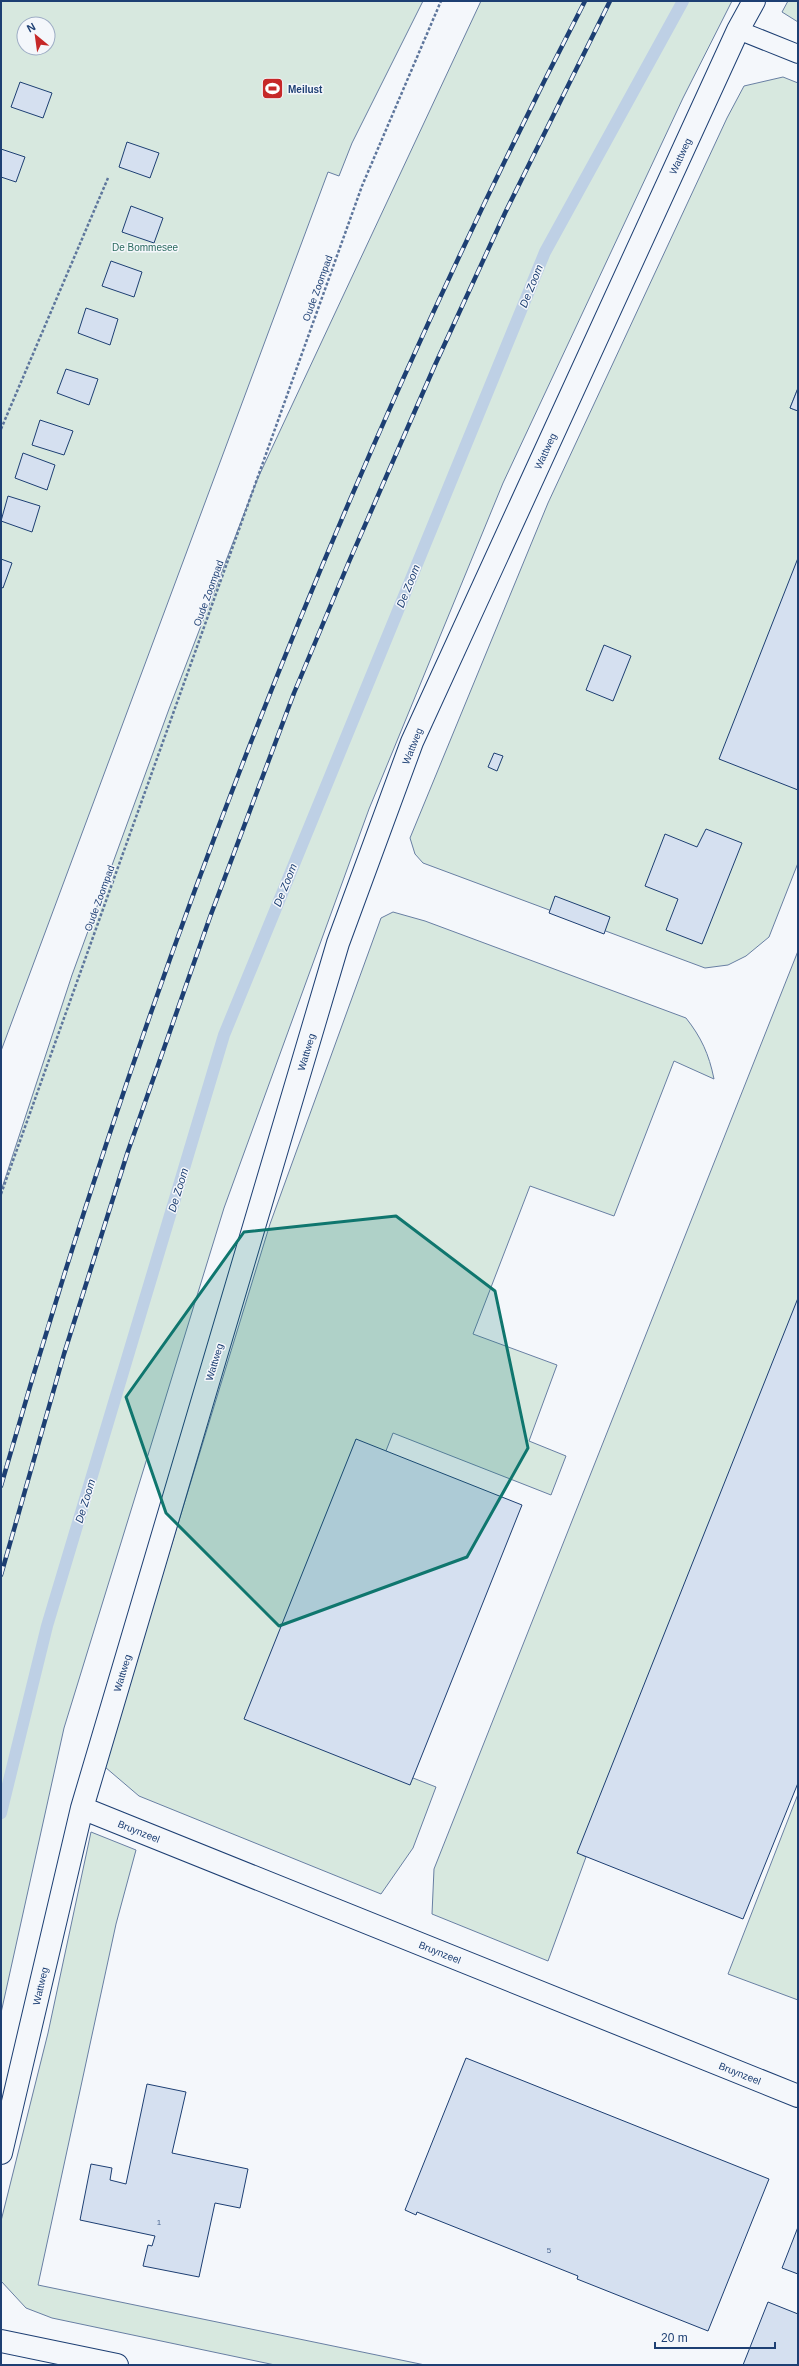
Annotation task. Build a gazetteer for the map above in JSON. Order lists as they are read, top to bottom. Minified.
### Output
{"streets":{"street":["Wattweg","Bruynzeel"],"path":["Oude Zoompad"]},"crossings":[["Wattweg","Bruynzeel"]],"water":["De Zoom"],"parks":["De Bommesee"],"places":{"sports":["Meilust"]},"house_numbers":["1","5"],"scale_bar":"20 m","north":"top left"}
